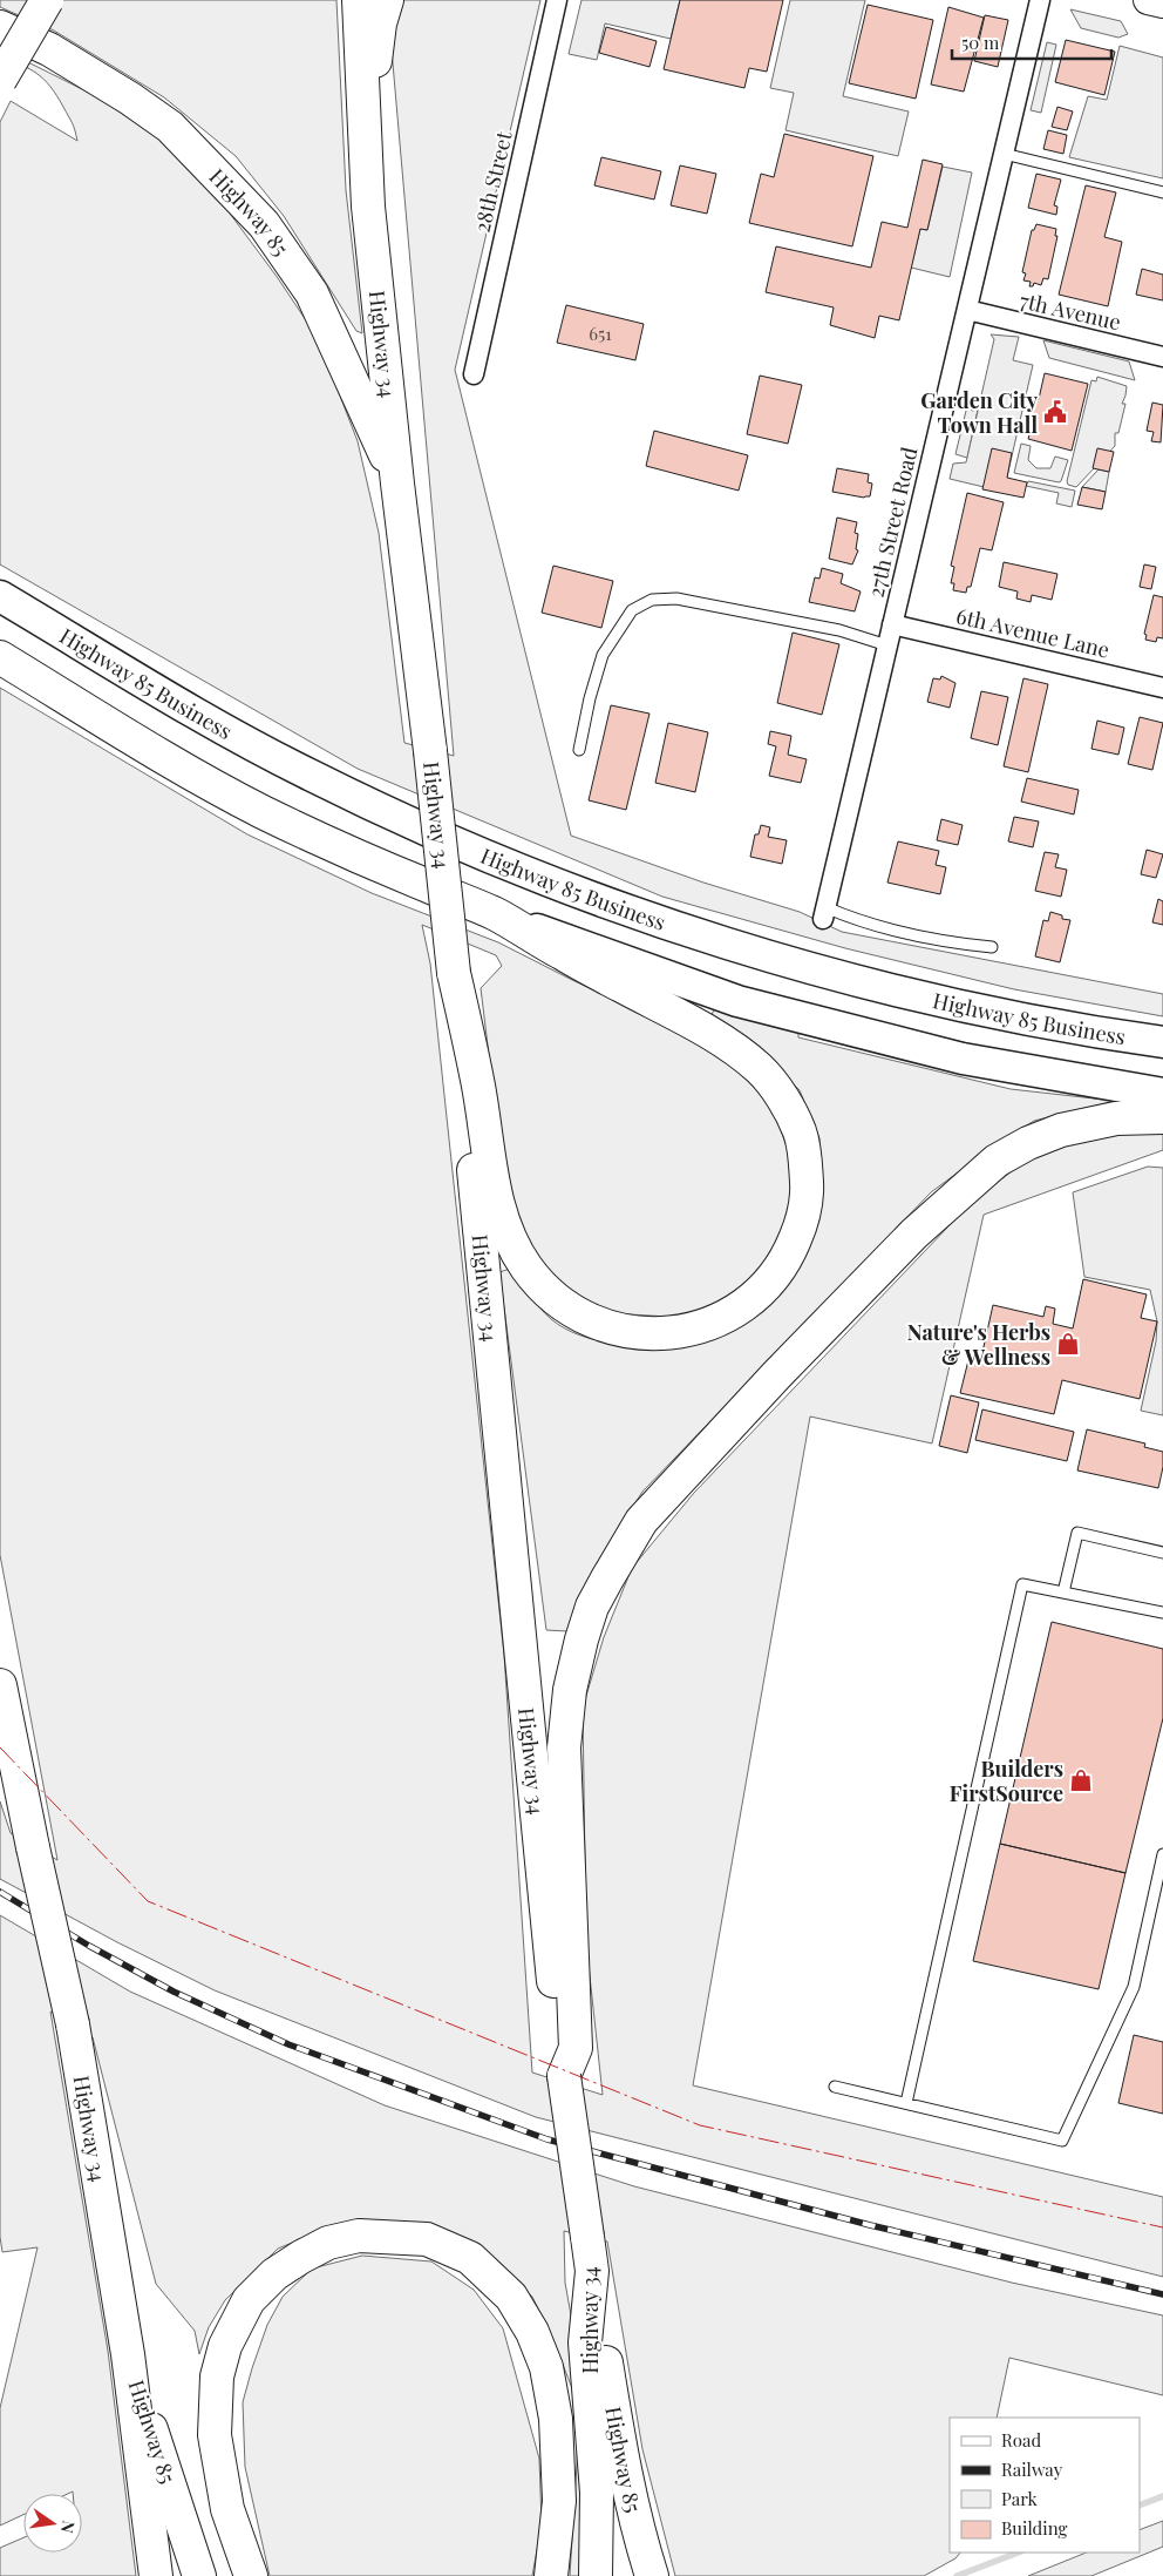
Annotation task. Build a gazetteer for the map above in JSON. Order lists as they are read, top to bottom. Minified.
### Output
{"streets":{"highway":["Highway 85","Highway 34"],"main road":["Highway 85 Business"],"street":["28th Street","7th Avenue","27th Street Road","6th Avenue Lane"]},"crossings":[["Highway 85","Highway 34"],["7th Avenue","27th Street Road"],["27th Street Road","6th Avenue Lane"]],"places":{"public building":["Garden City Town Hall"],"shop":["Nature's Herbs & Wellness","Builders FirstSource"]},"house_numbers":["651"],"legend":["Road","Railway","Park","Building"],"scale_bar":"50 m","north":"right"}
